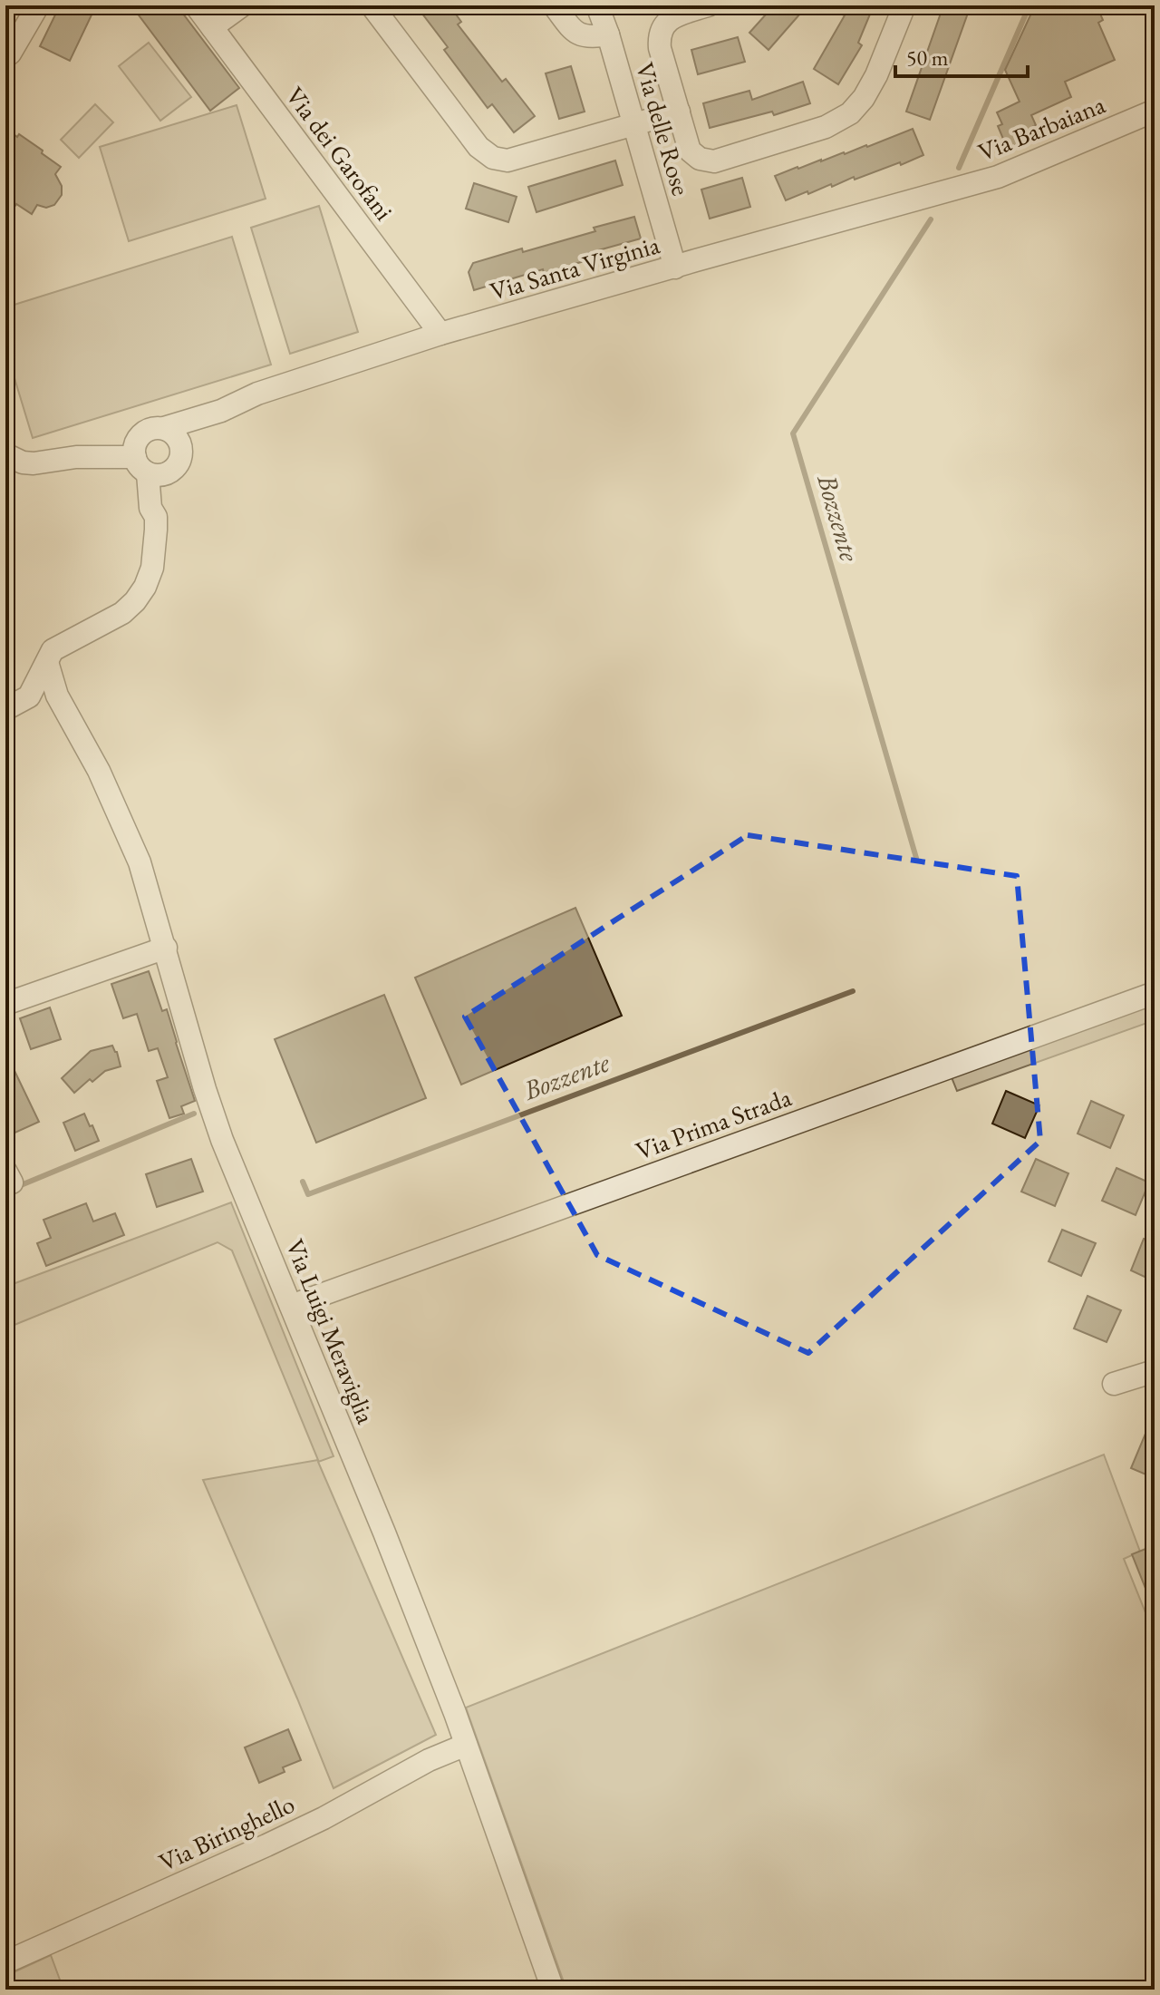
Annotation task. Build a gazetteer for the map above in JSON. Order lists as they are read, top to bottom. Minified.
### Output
{"streets":{"street":["Via Barbaiana","Via delle Rose","Via dei Garofani","Via Santa Virginia","Via Prima Strada","Via Luigi Meraviglia","Via Biringhello"]},"crossings":[["Via Barbaiana","Via Santa Virginia"],["Via delle Rose","Via Santa Virginia"],["Via dei Garofani","Via Santa Virginia"],["Via Prima Strada","Via Luigi Meraviglia"],["Via Luigi Meraviglia","Via Biringhello"]],"water":["Bozzente"],"scale_bar":"50 m"}
